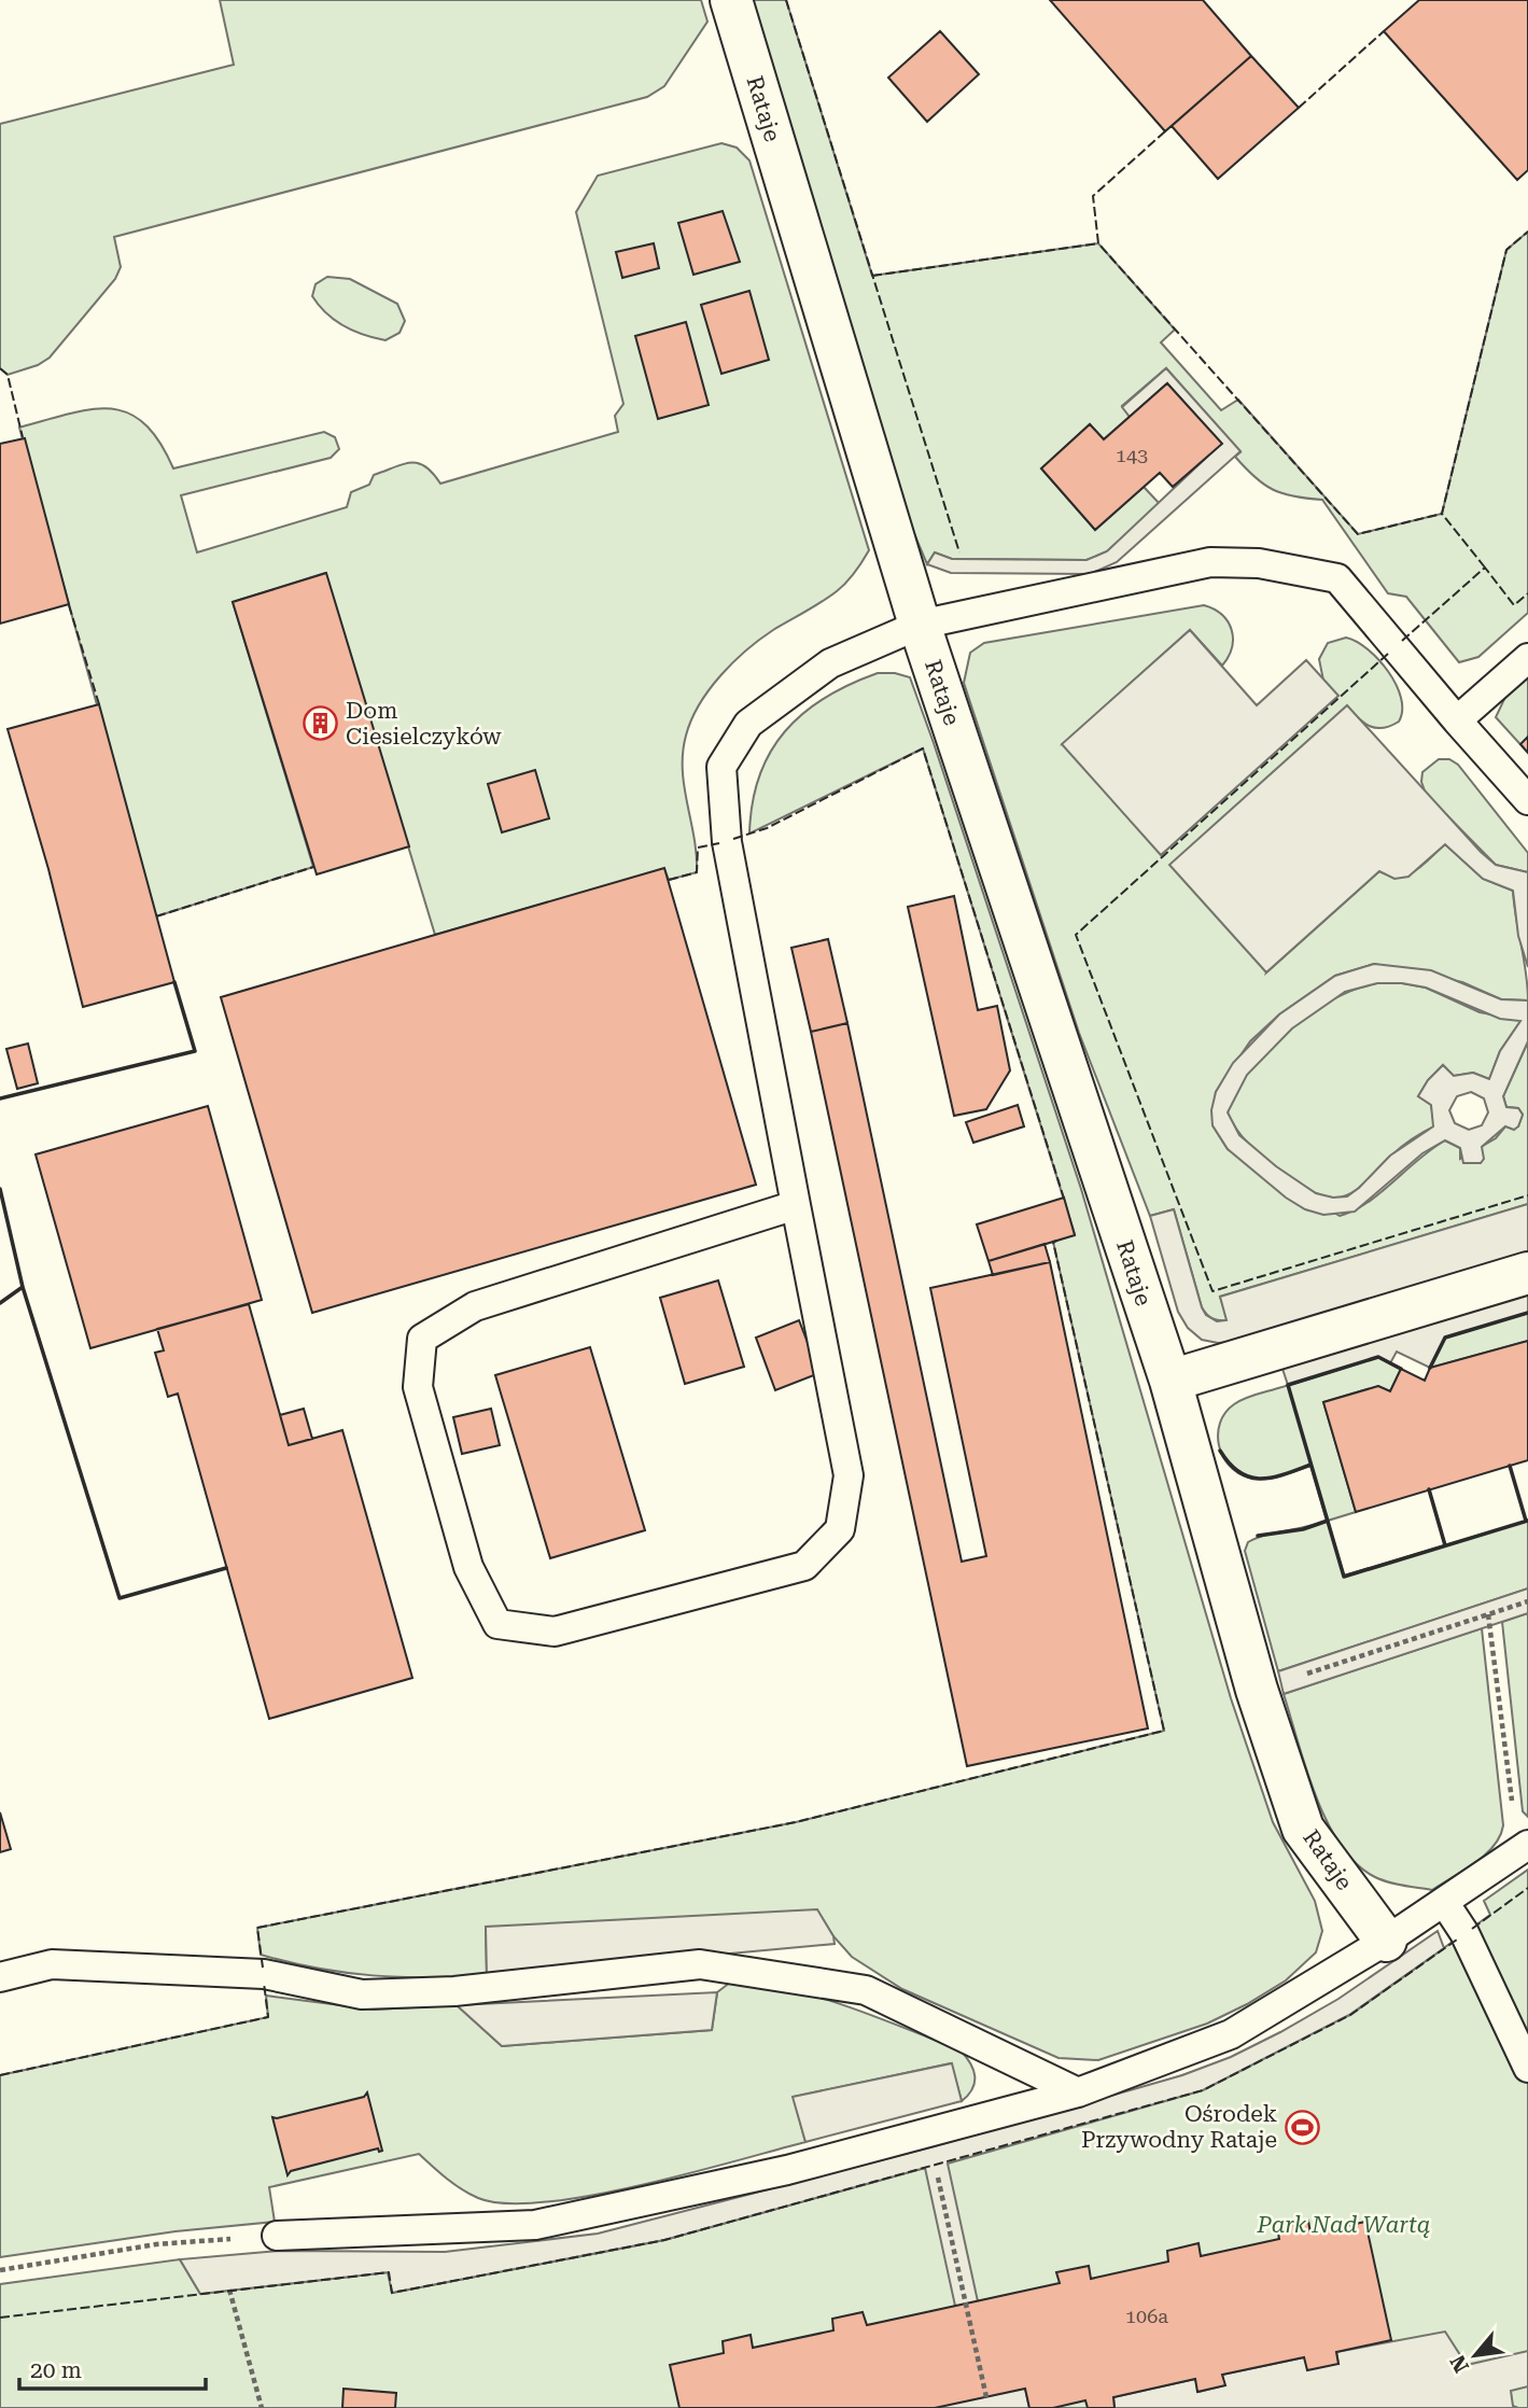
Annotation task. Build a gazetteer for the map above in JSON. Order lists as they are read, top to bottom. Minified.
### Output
{"streets":{"street":["Rataje"]},"parks":["Park Nad Wartą"],"places":{"building":["Dom Ciesielczyków"],"sports":["Ośrodek Przywodny Rataje"]},"house_numbers":["143","106a"],"scale_bar":"20 m","north":"bottom left"}
